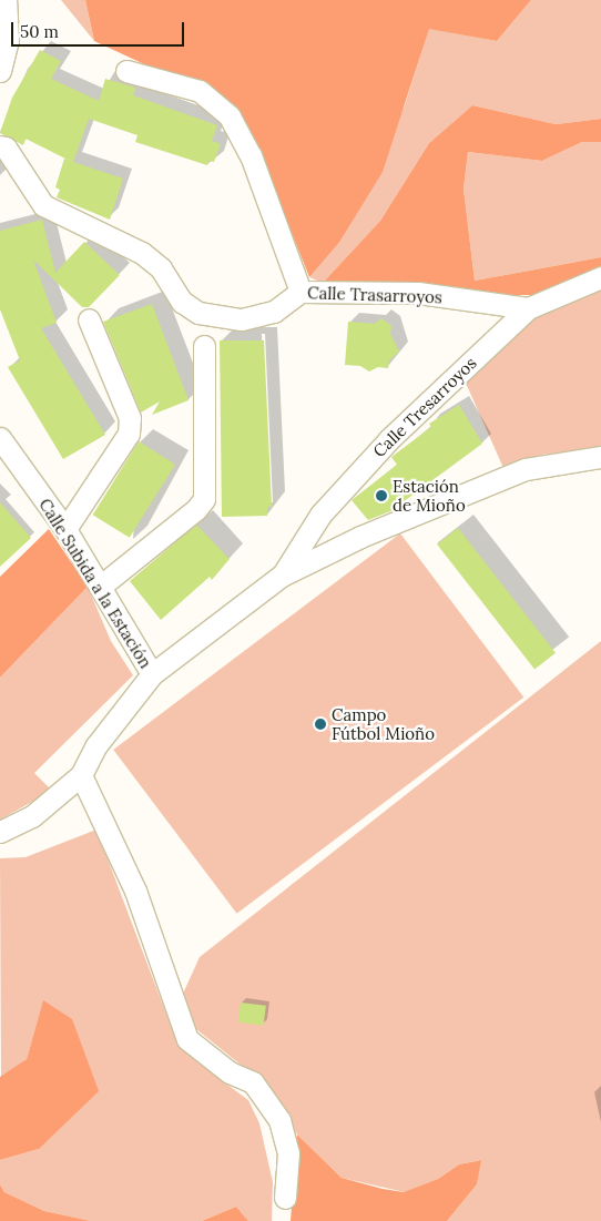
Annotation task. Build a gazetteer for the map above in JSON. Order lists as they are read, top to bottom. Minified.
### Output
{"streets":{"street":["Calle Trasarroyos","Calle Tresarroyos","Calle Subida a la Estación"]},"crossings":[["Calle Trasarroyos","Calle Tresarroyos"]],"places":["Estación de Mioño","Campo Fútbol Mioño"],"scale_bar":"50 m"}
